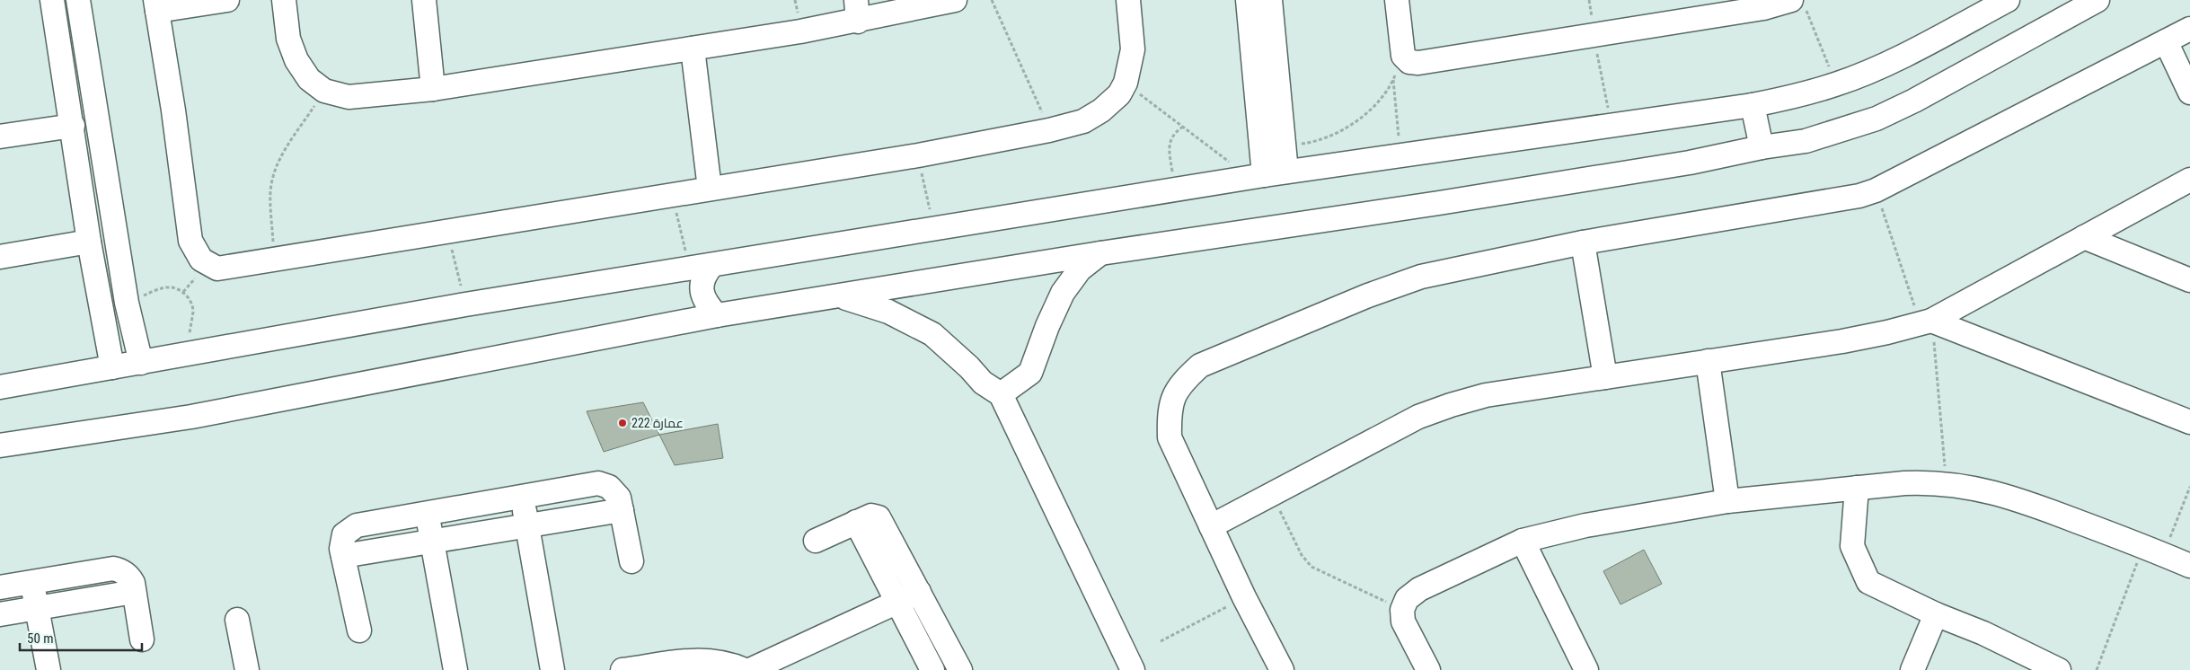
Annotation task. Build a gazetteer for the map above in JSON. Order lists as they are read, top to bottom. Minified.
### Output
{"places":["عمارة 222"],"scale_bar":"50 m"}
